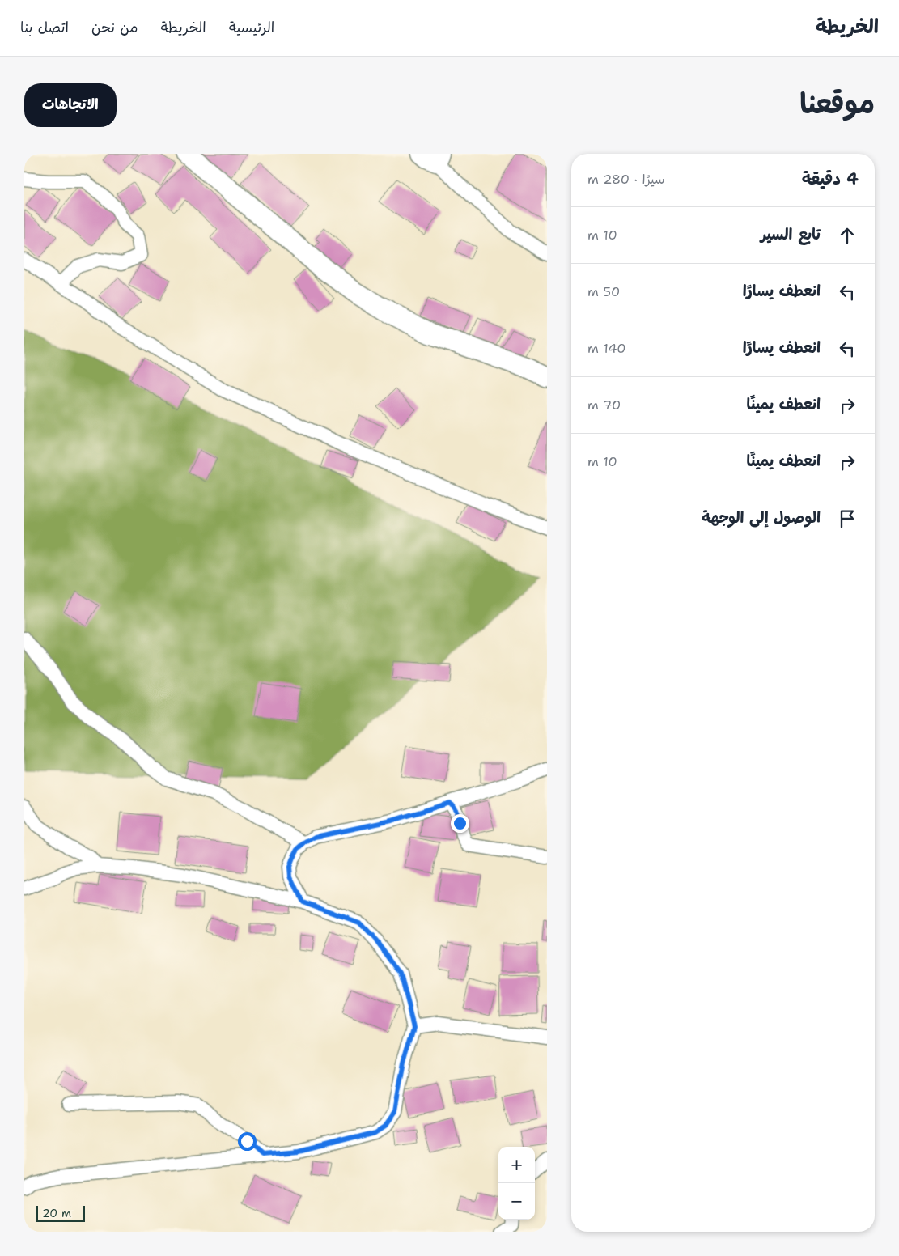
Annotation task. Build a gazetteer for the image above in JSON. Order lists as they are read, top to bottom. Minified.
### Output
{"scale_bar":"20 m","page":{"header":"الخريطة","nav":["الرئيسية","الخريطة","من نحن","اتصل بنا"],"title":"موقعنا","buttons":"الاتجاهات","heading":["4 دقيقة","سيرًا · 280 m"],"list":[["تابع السير","10 m"],["انعطف يسارًا","50 m"],["انعطف يسارًا","140 m"],["انعطف يمينًا","70 m"],["انعطف يمينًا","10 m"],"الوصول إلى الوجهة"],"map_buttons":["+","−"],"scale":"20 m"}}
